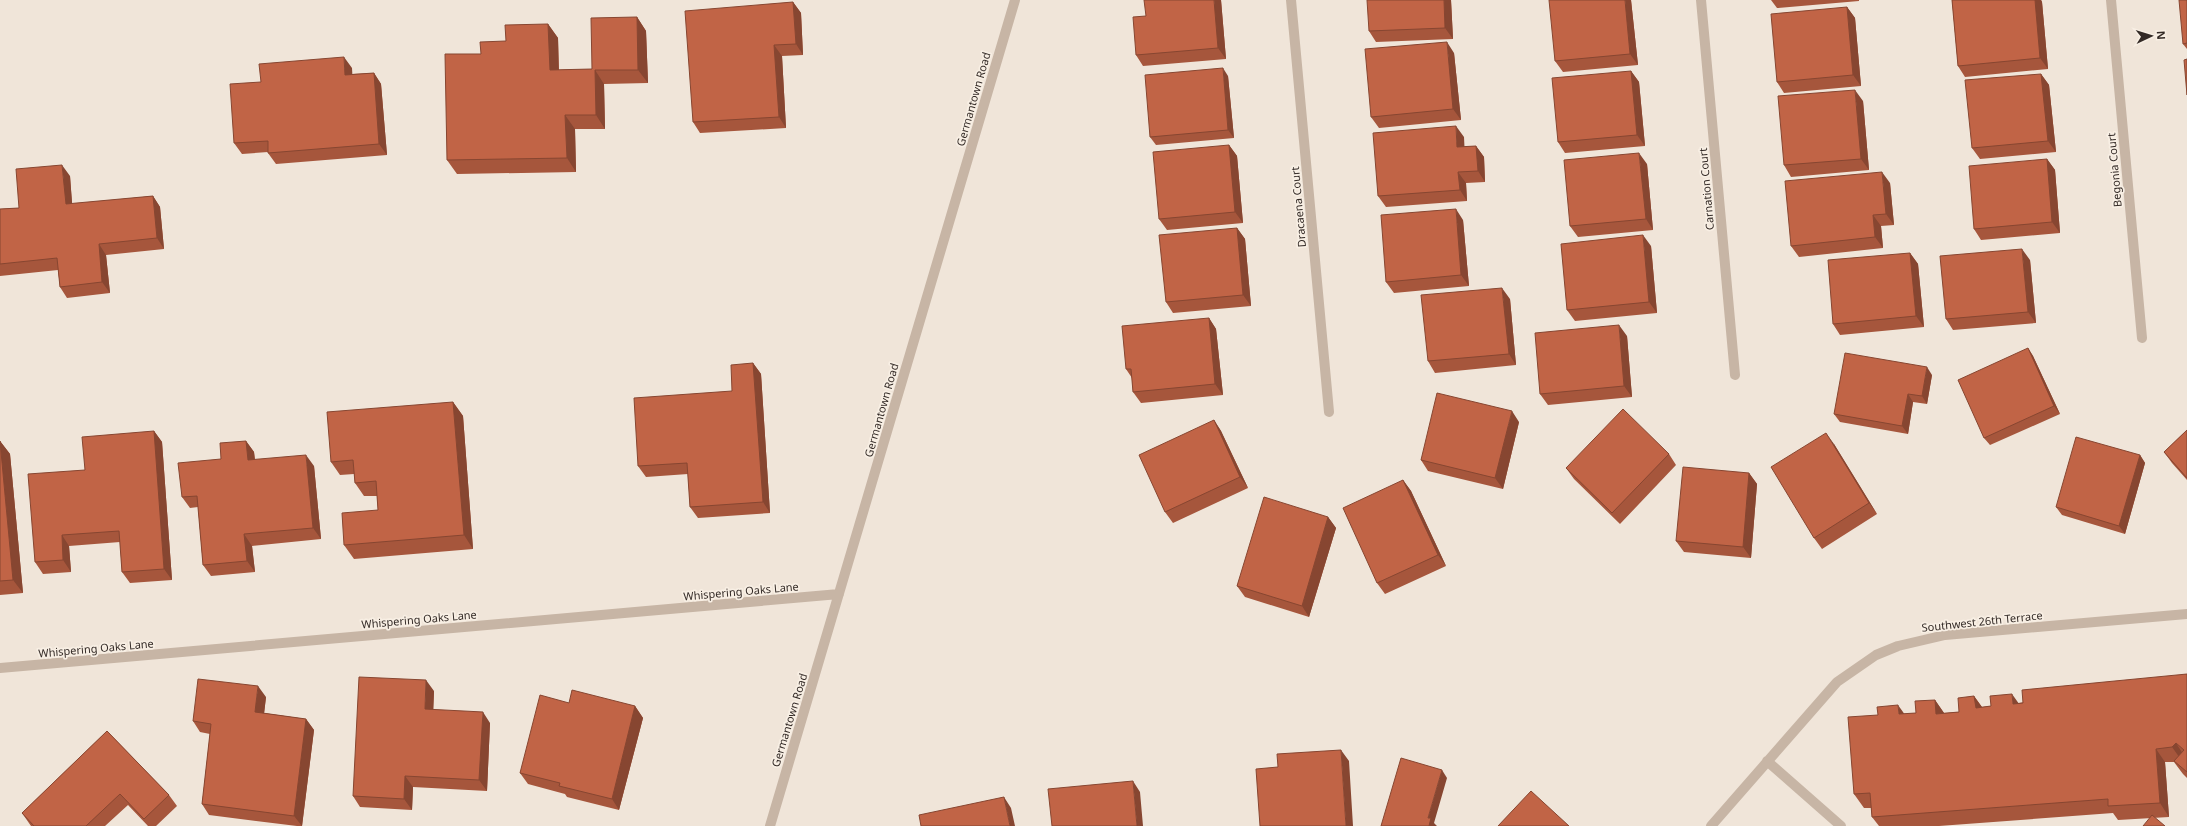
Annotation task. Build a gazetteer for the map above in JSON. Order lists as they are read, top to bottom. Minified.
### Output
{"streets":{"street":["Germantown Road","Begonia Court","Carnation Court","Dracaena Court","Whispering Oaks Lane","Southwest 26th Terrace"]},"crossings":[["Germantown Road","Whispering Oaks Lane"]],"north":"right"}
